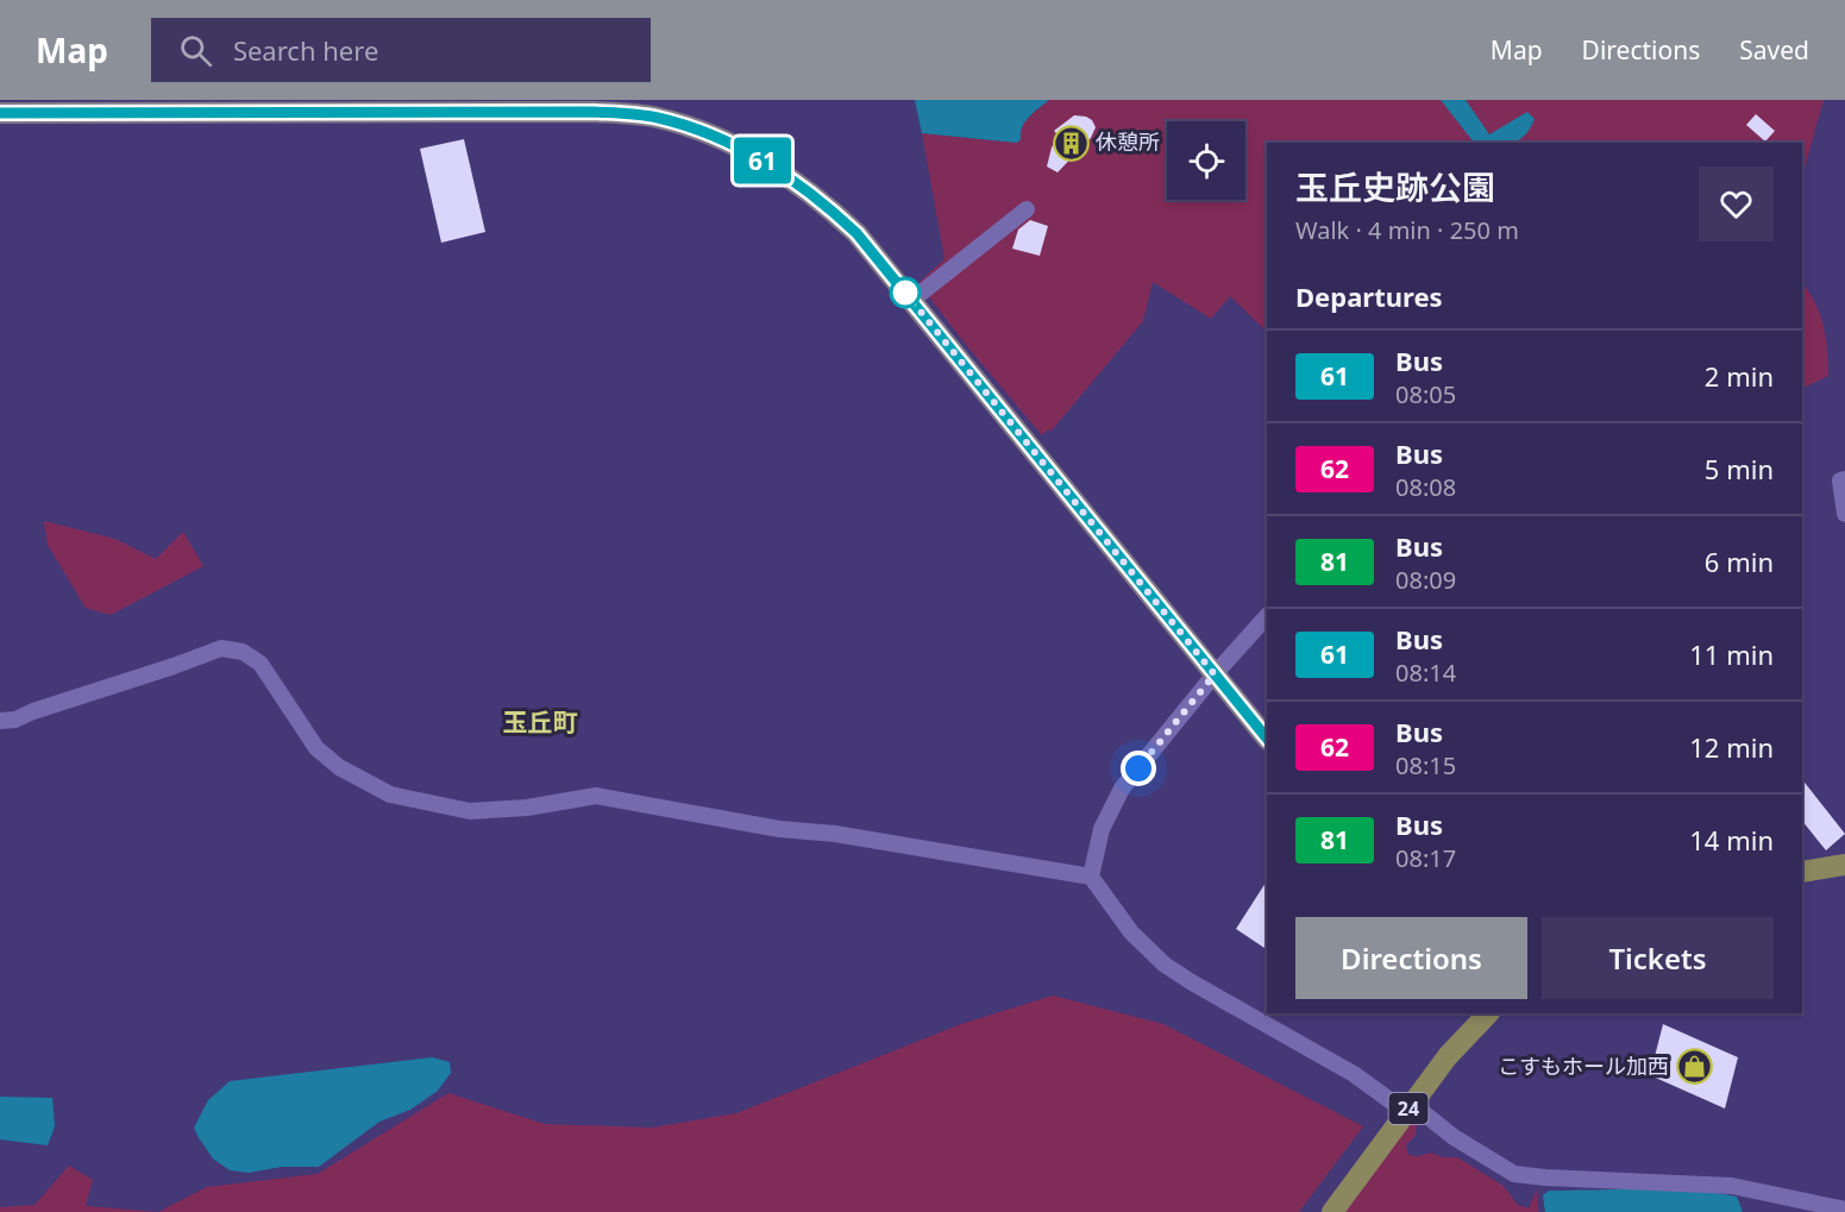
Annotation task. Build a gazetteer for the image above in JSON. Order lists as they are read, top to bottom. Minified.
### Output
{"streets":{"main road":["24"]},"districts":["玉丘町"],"places":{"building":["休憩所"],"shop":["こすもホール加西"]},"lines":["bus line 61"],"page":{"header":"Map","search":"Search here","nav":["Map","Directions","Saved"],"on_map":"61","heading":[["玉丘史跡公園","Walk · 4 min · 250 m"],"Departures"],"list":[{"mark":"61","name":"Bus","note":"08:05","value":"2 min"},{"mark":"62","name":"Bus","note":"08:08","value":"5 min"},{"mark":"81","name":"Bus","note":"08:09","value":"6 min"},{"mark":"61","name":"Bus","note":"08:14","value":"11 min"},{"mark":"62","name":"Bus","note":"08:15","value":"12 min"},{"mark":"81","name":"Bus","note":"08:17","value":"14 min"}],"buttons":["Directions","Tickets"]}}
